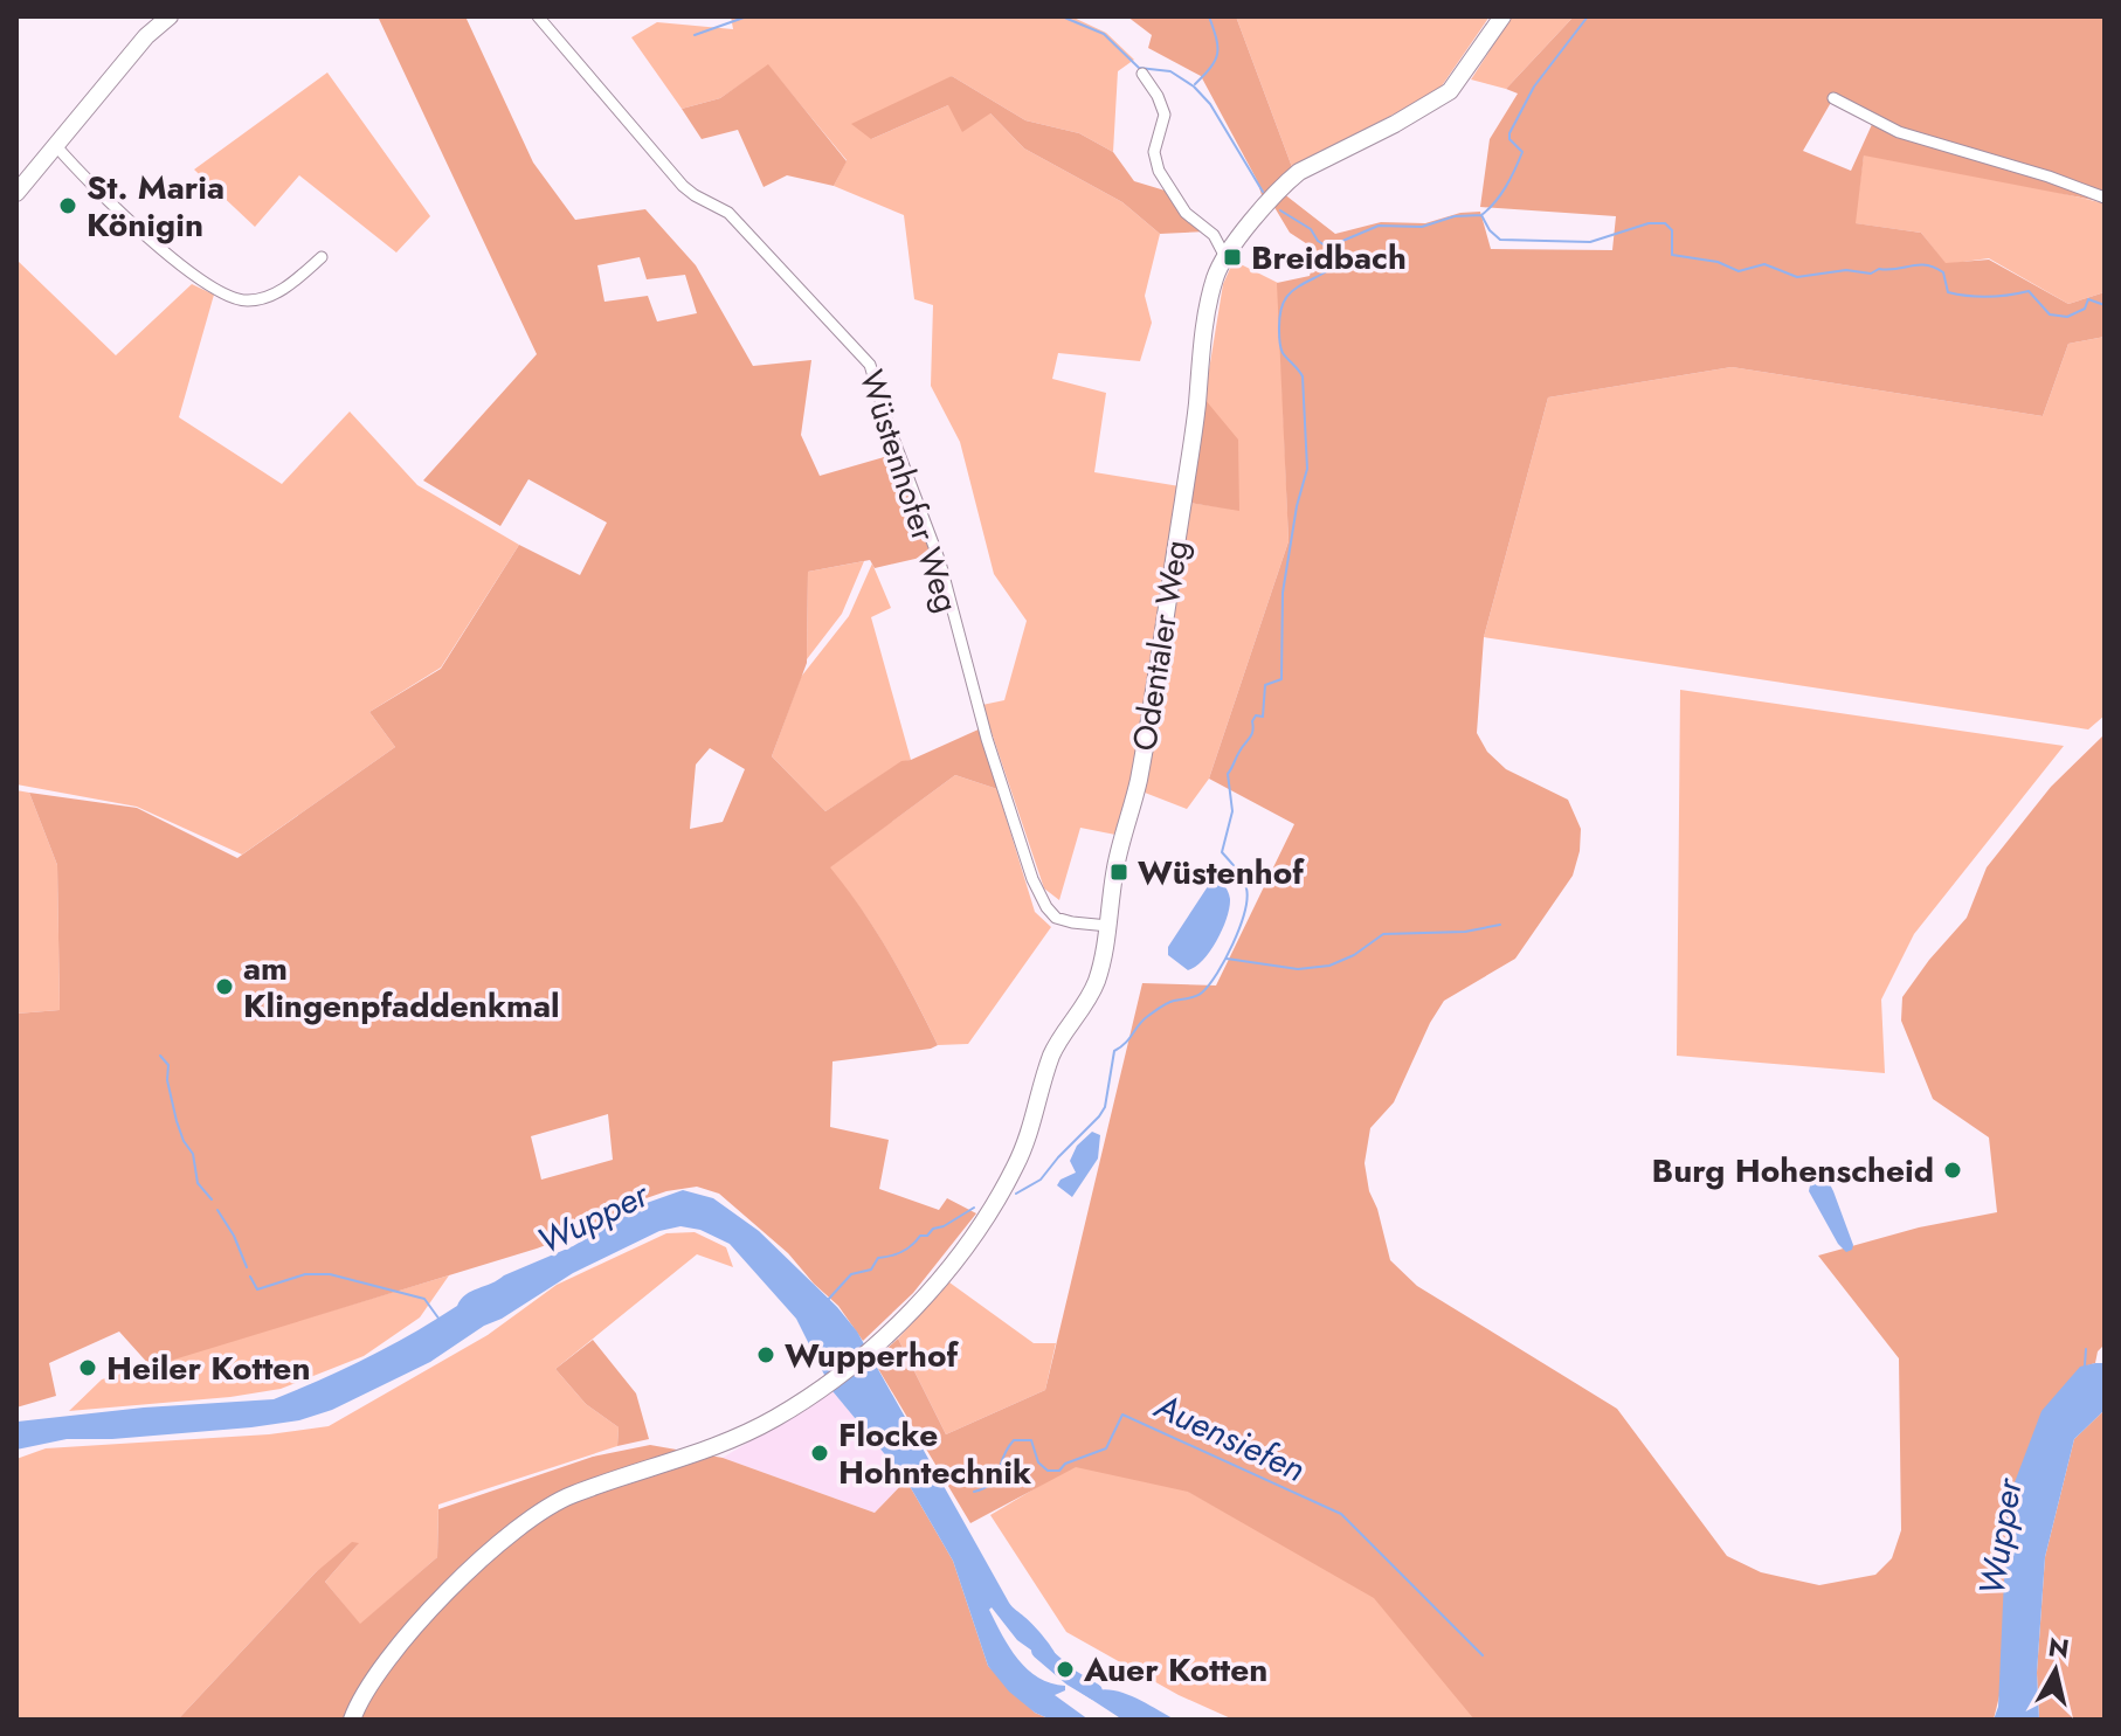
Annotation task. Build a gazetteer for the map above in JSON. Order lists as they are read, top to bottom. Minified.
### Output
{"streets":{"main road":["Odentaler Weg"],"street":["Wüstenhofer Weg"]},"crossings":[["Wüstenhofer Weg","Odentaler Weg"]],"water":["Wupper","Auensiefen"],"places":{"other":["St. Maria Königin","am Klingenpfaddenkmal","Burg Hohenscheid","Wupperhof","Heiler Kotten","Flocke Hohntechnik","Auer Kotten"],"transit":["Breidbach","Wüstenhof"]},"north":"top"}
